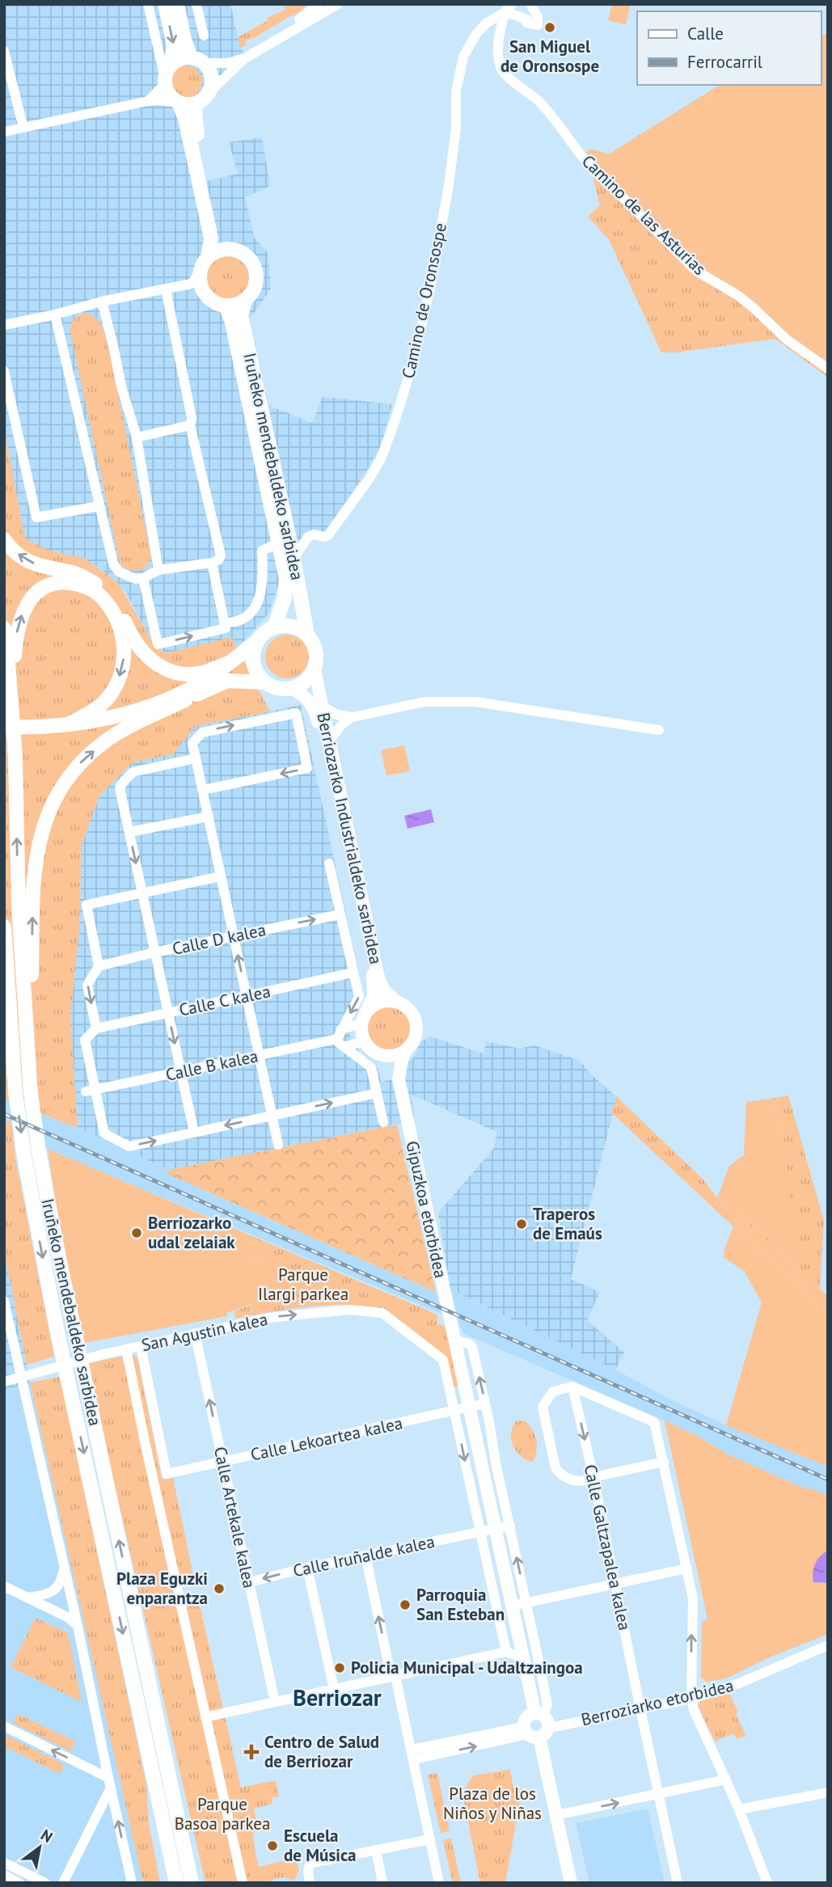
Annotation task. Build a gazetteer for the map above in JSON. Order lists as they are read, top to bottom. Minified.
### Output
{"streets":{"highway":["Iruñeko mendebaldeko sarbidea"],"main road":["Berriozarko Industrialdeko sarbidea","Gipuzkoa etorbidea"],"street":["Camino de las Asturias","Camino de Oronsospe","Calle D kalea","Calle C kalea","Calle B kalea","San Agustin kalea","Calle Lekoartea kalea","Calle Artekale kalea","Calle Galtzapalea kalea","Calle Iruñalde kalea","Berroziarko etorbidea"]},"crossings":[["Camino de las Asturias","Camino de Oronsospe"],["Camino de Oronsospe","Iruñeko mendebaldeko sarbidea"],["Iruñeko mendebaldeko sarbidea","Berriozarko Industrialdeko sarbidea"],["Berriozarko Industrialdeko sarbidea","Gipuzkoa etorbidea"],["Gipuzkoa etorbidea","Berroziarko etorbidea"],["San Agustin kalea","Calle Lekoartea kalea"],["San Agustin kalea","Calle Artekale kalea"],["Calle Lekoartea kalea","Calle Artekale kalea"],["Calle Artekale kalea","Calle Iruñalde kalea"],["Calle Galtzapalea kalea","Berroziarko etorbidea"]],"one_way":["Calle D kalea","San Agustin kalea"],"districts":["Berriozar"],"parks":["Parque Ilargi parkea","Plaza de los Niños y Niñas","Parque Basoa parkea"],"places":{"other":["San Miguel de Oronsospe","Traperos de Emaús","Berriozarko udal zelaiak","Plaza Eguzki enparantza","Parroquia San Esteban","Policia Municipal - Udaltzaingoa","Escuela de Música"],"health":["Centro de Salud de Berriozar"]},"legend":["Calle","Ferrocarril"],"north":"top right"}
